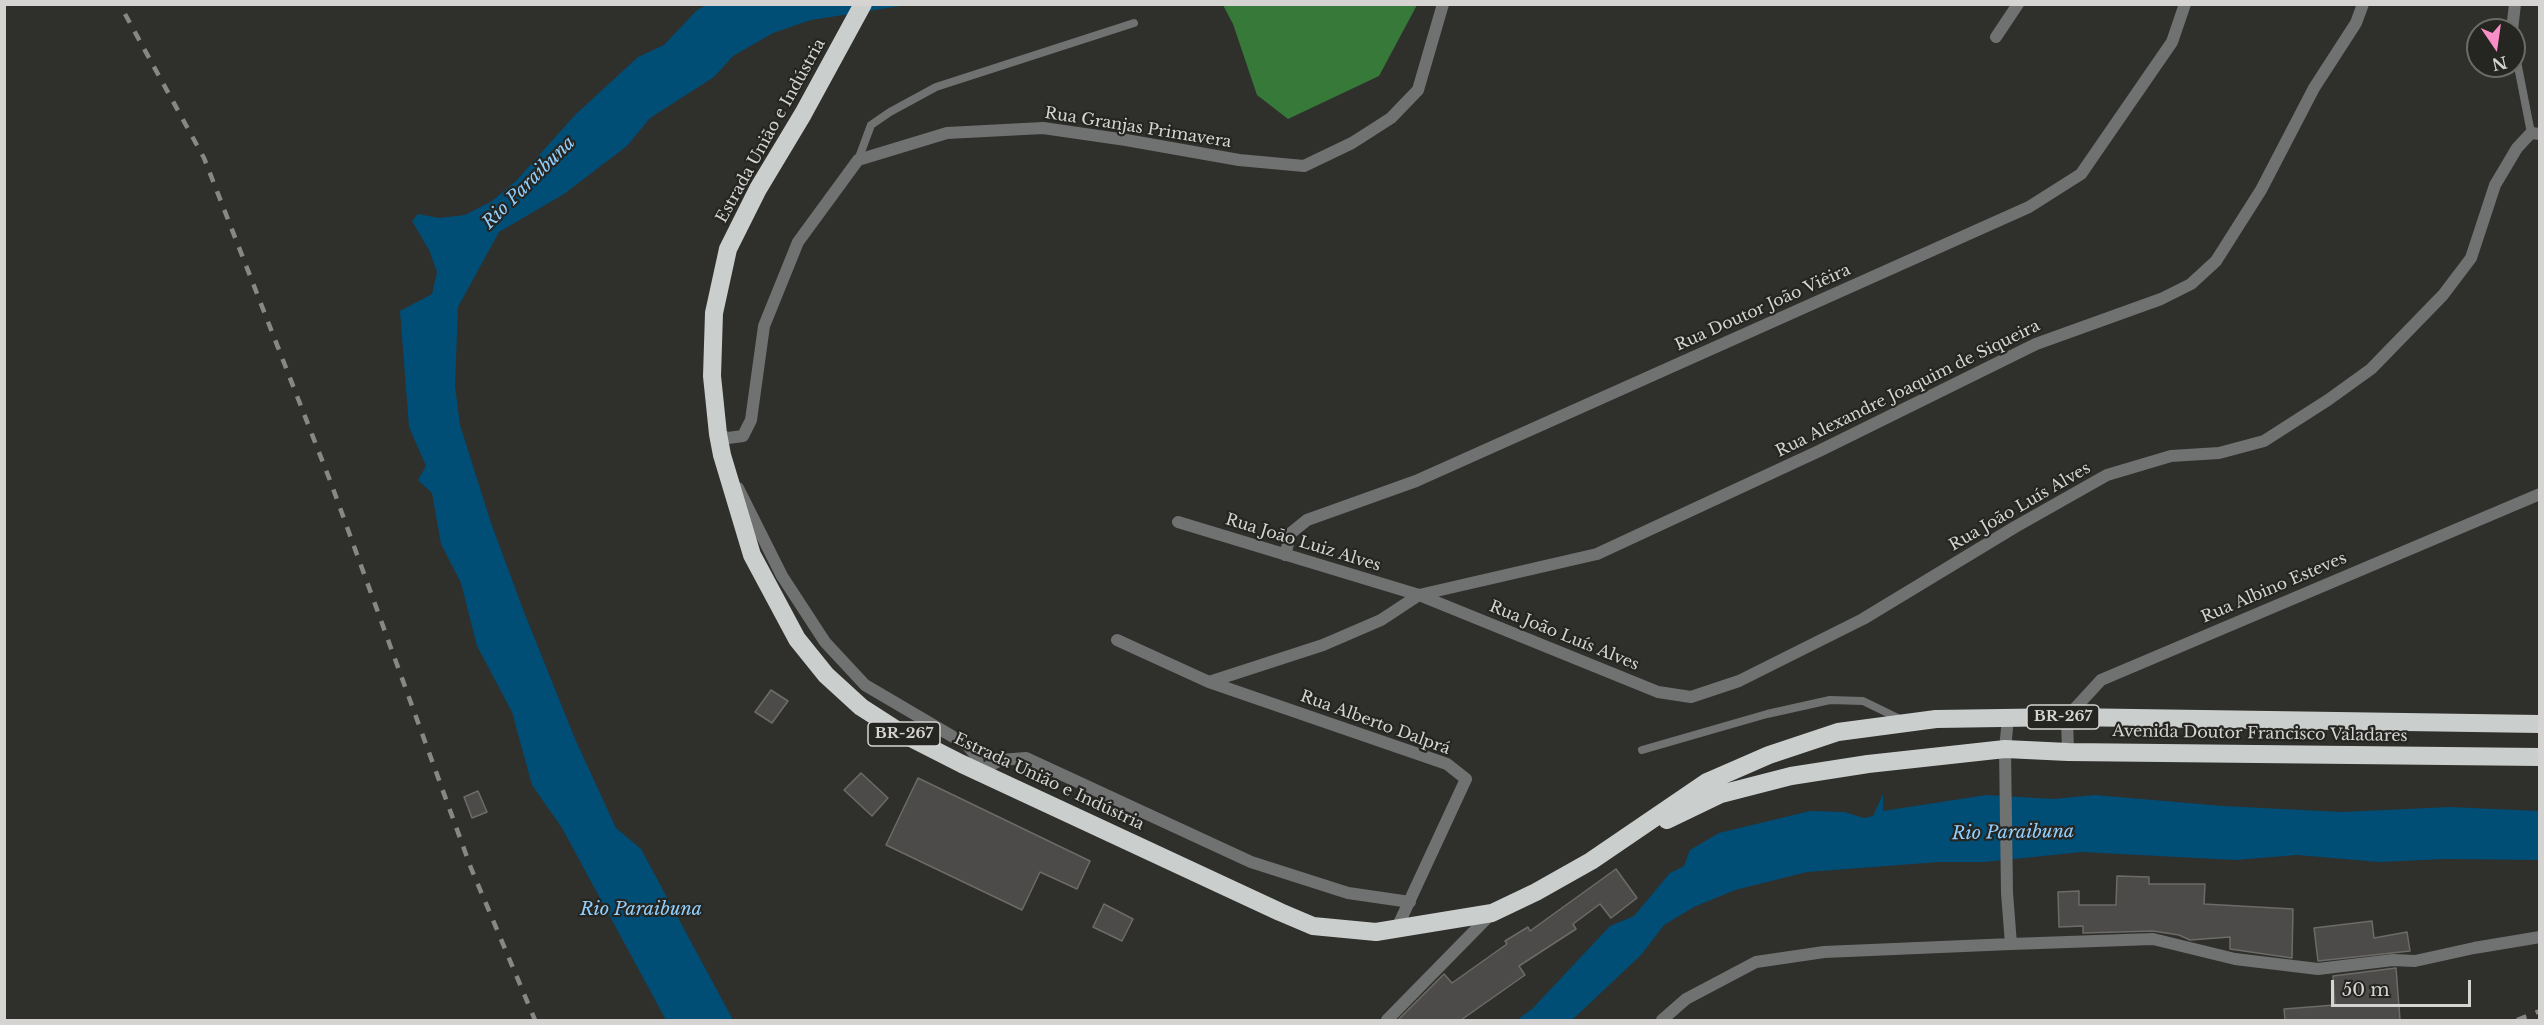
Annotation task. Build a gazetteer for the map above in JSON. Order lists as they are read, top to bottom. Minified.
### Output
{"streets":{"highway":["Estrada União e Indústria","BR-267","Avenida Doutor Francisco Valadares"],"street":["Rua Granjas Primavera","Rua Doutor João Viêira","Rua Alexandre Joaquim de Siqueira","Rua João Luís Alves","Rua Joāo Luiz Alves","Rua Albino Esteves","Rua Alberto Dalprá"]},"crossings":[["Estrada União e Indústria","Rua Alberto Dalprá"],["Estrada União e Indústria","Avenida Doutor Francisco Valadares"],["Rua Doutor João Viêira","Rua Joāo Luiz Alves"],["Rua Alexandre Joaquim de Siqueira","Rua João Luís Alves"],["Rua Alexandre Joaquim de Siqueira","Rua Joāo Luiz Alves"],["Rua João Luís Alves","Rua Joāo Luiz Alves"],["Rua Albino Esteves","Avenida Doutor Francisco Valadares"]],"water":["Rio Paraibuna"],"scale_bar":"50 m","north":"bottom"}
